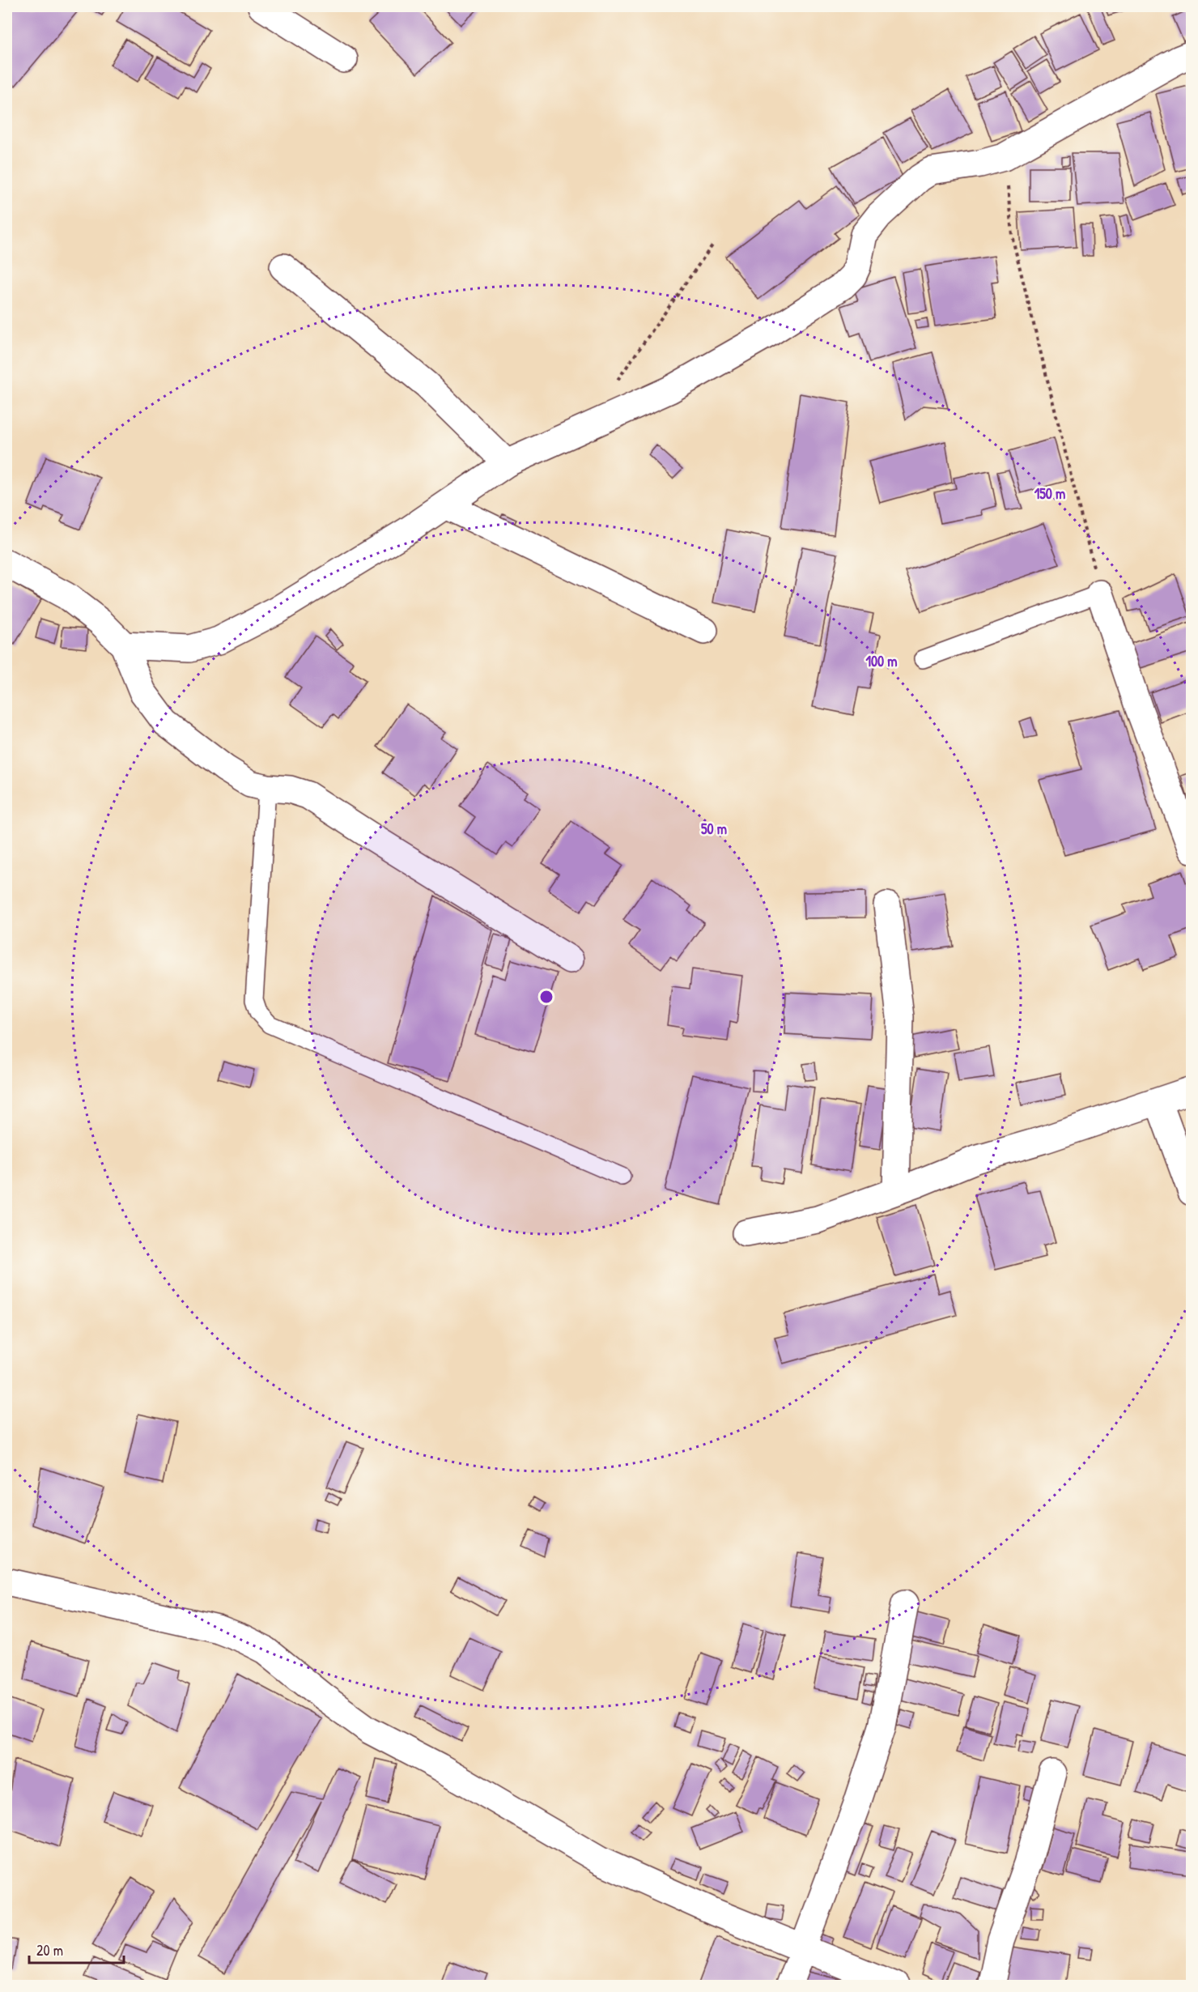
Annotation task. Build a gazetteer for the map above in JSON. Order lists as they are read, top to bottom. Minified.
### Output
{"scale_bar":"20 m","rings":["150 m","100 m","50 m"]}
